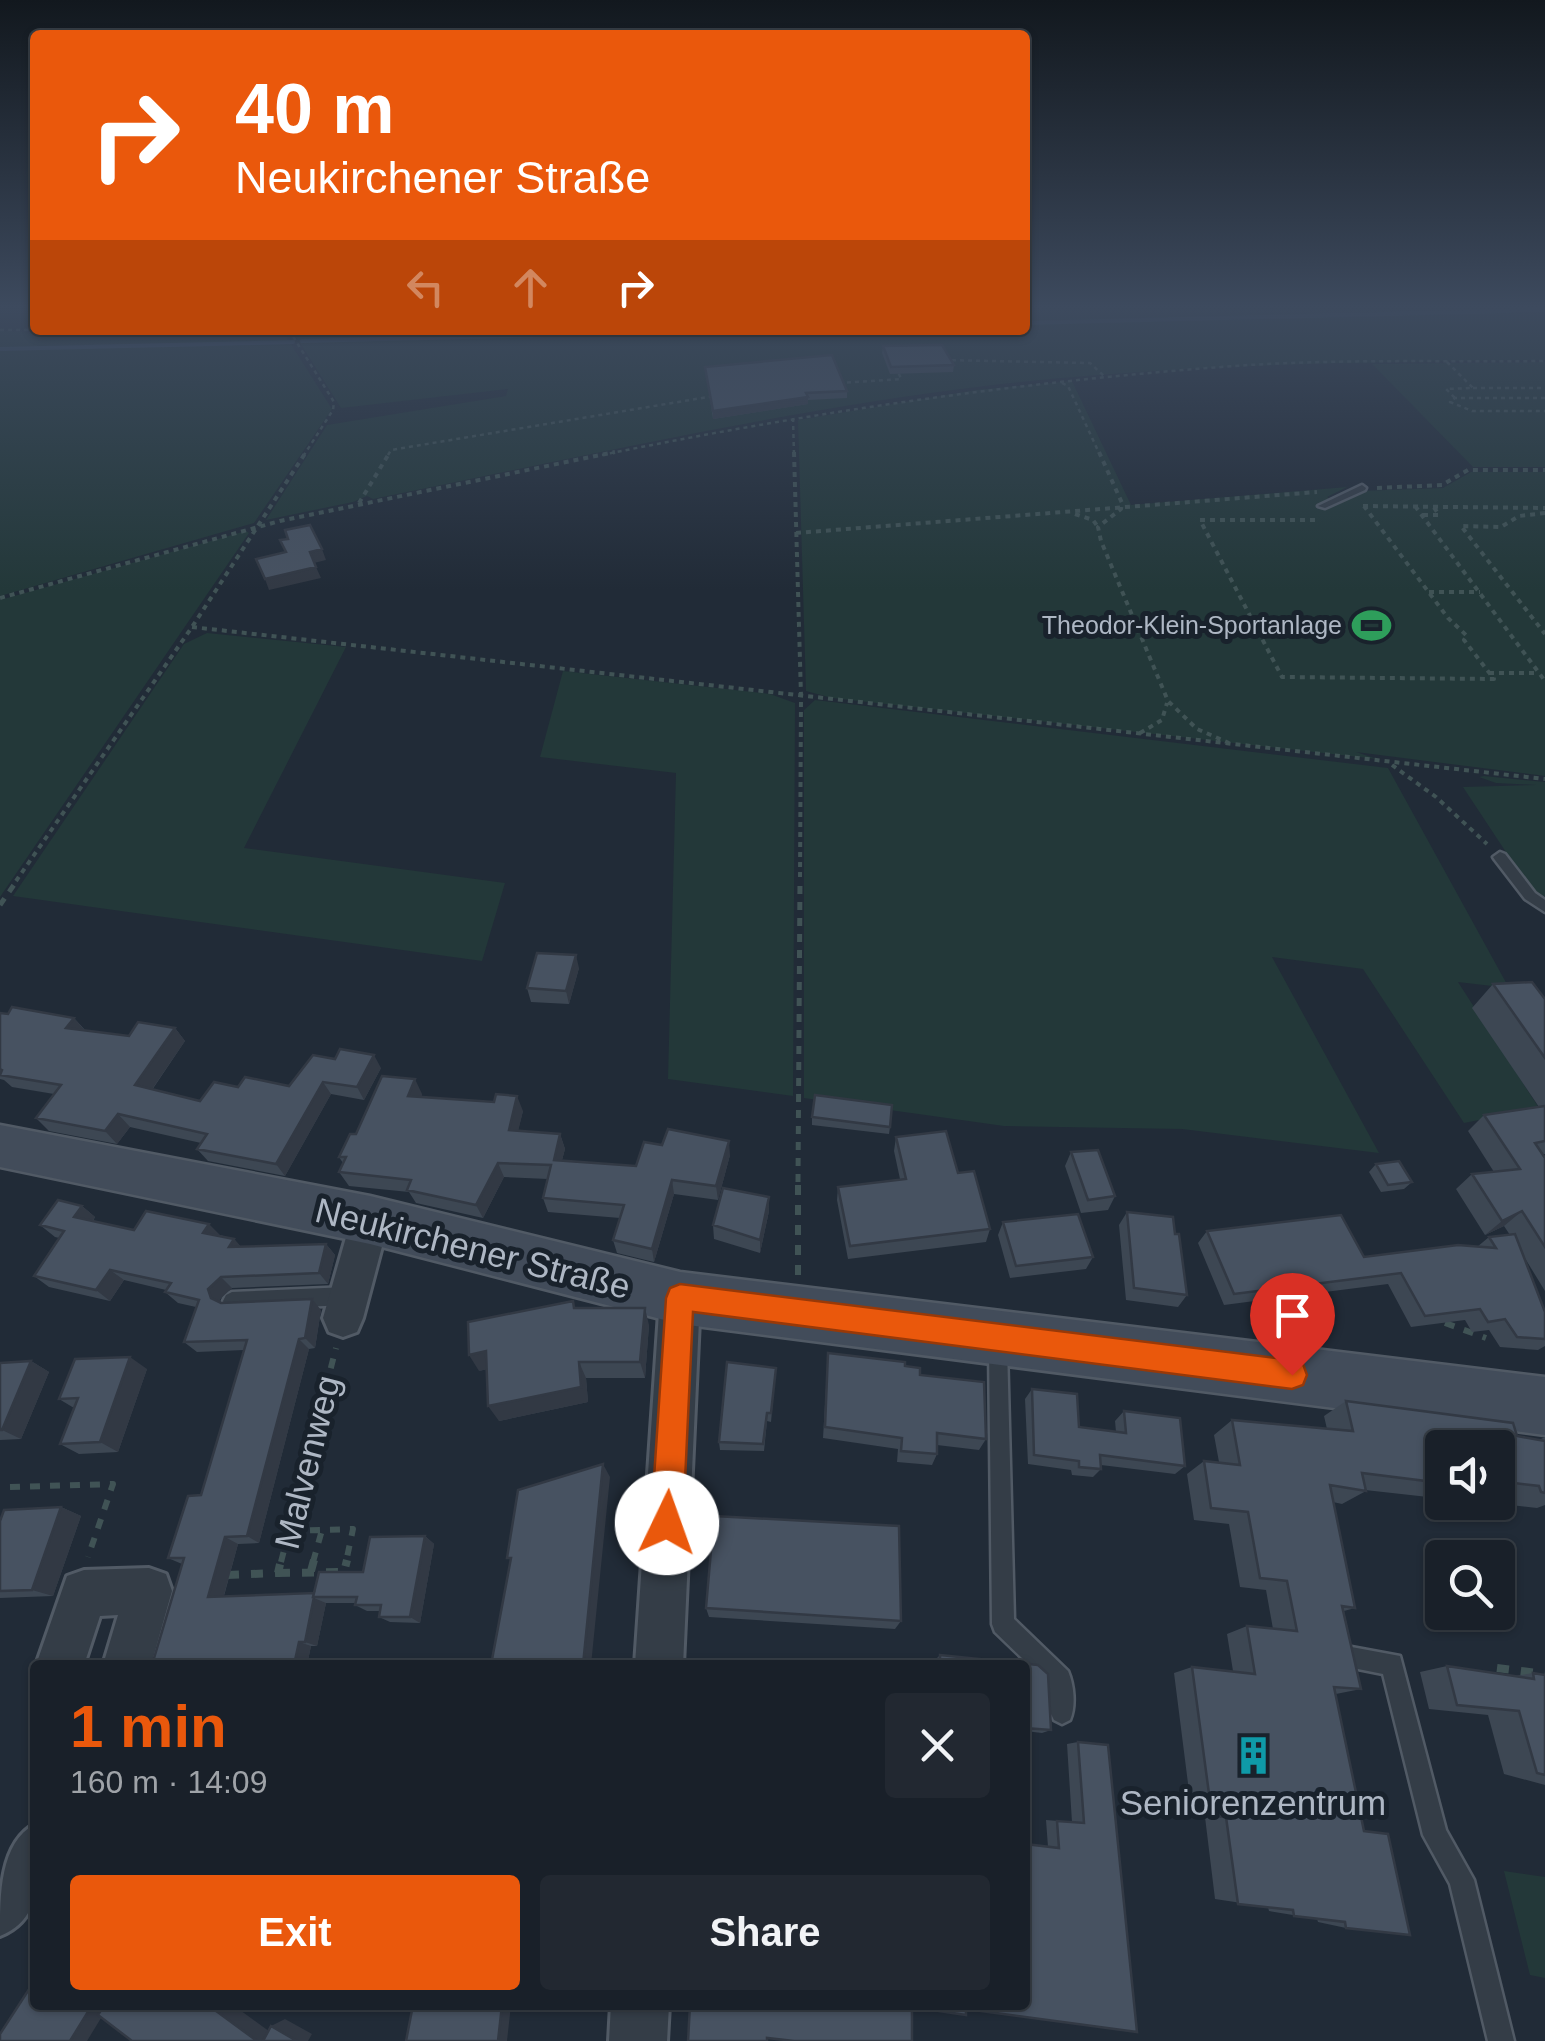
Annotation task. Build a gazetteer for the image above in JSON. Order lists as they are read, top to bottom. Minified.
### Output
{"streets":{"street":["Neukirchener Straße"],"path":["Malvenweg"]},"places":{"sports":["Theodor-Klein-Sportanlage"],"building":["Seniorenzentrum"]},"page":{"turn":["40 m","Neukirchener Straße"],"heading":["1 min","160 m · 14:09"],"buttons":["Exit","Share"]}}
